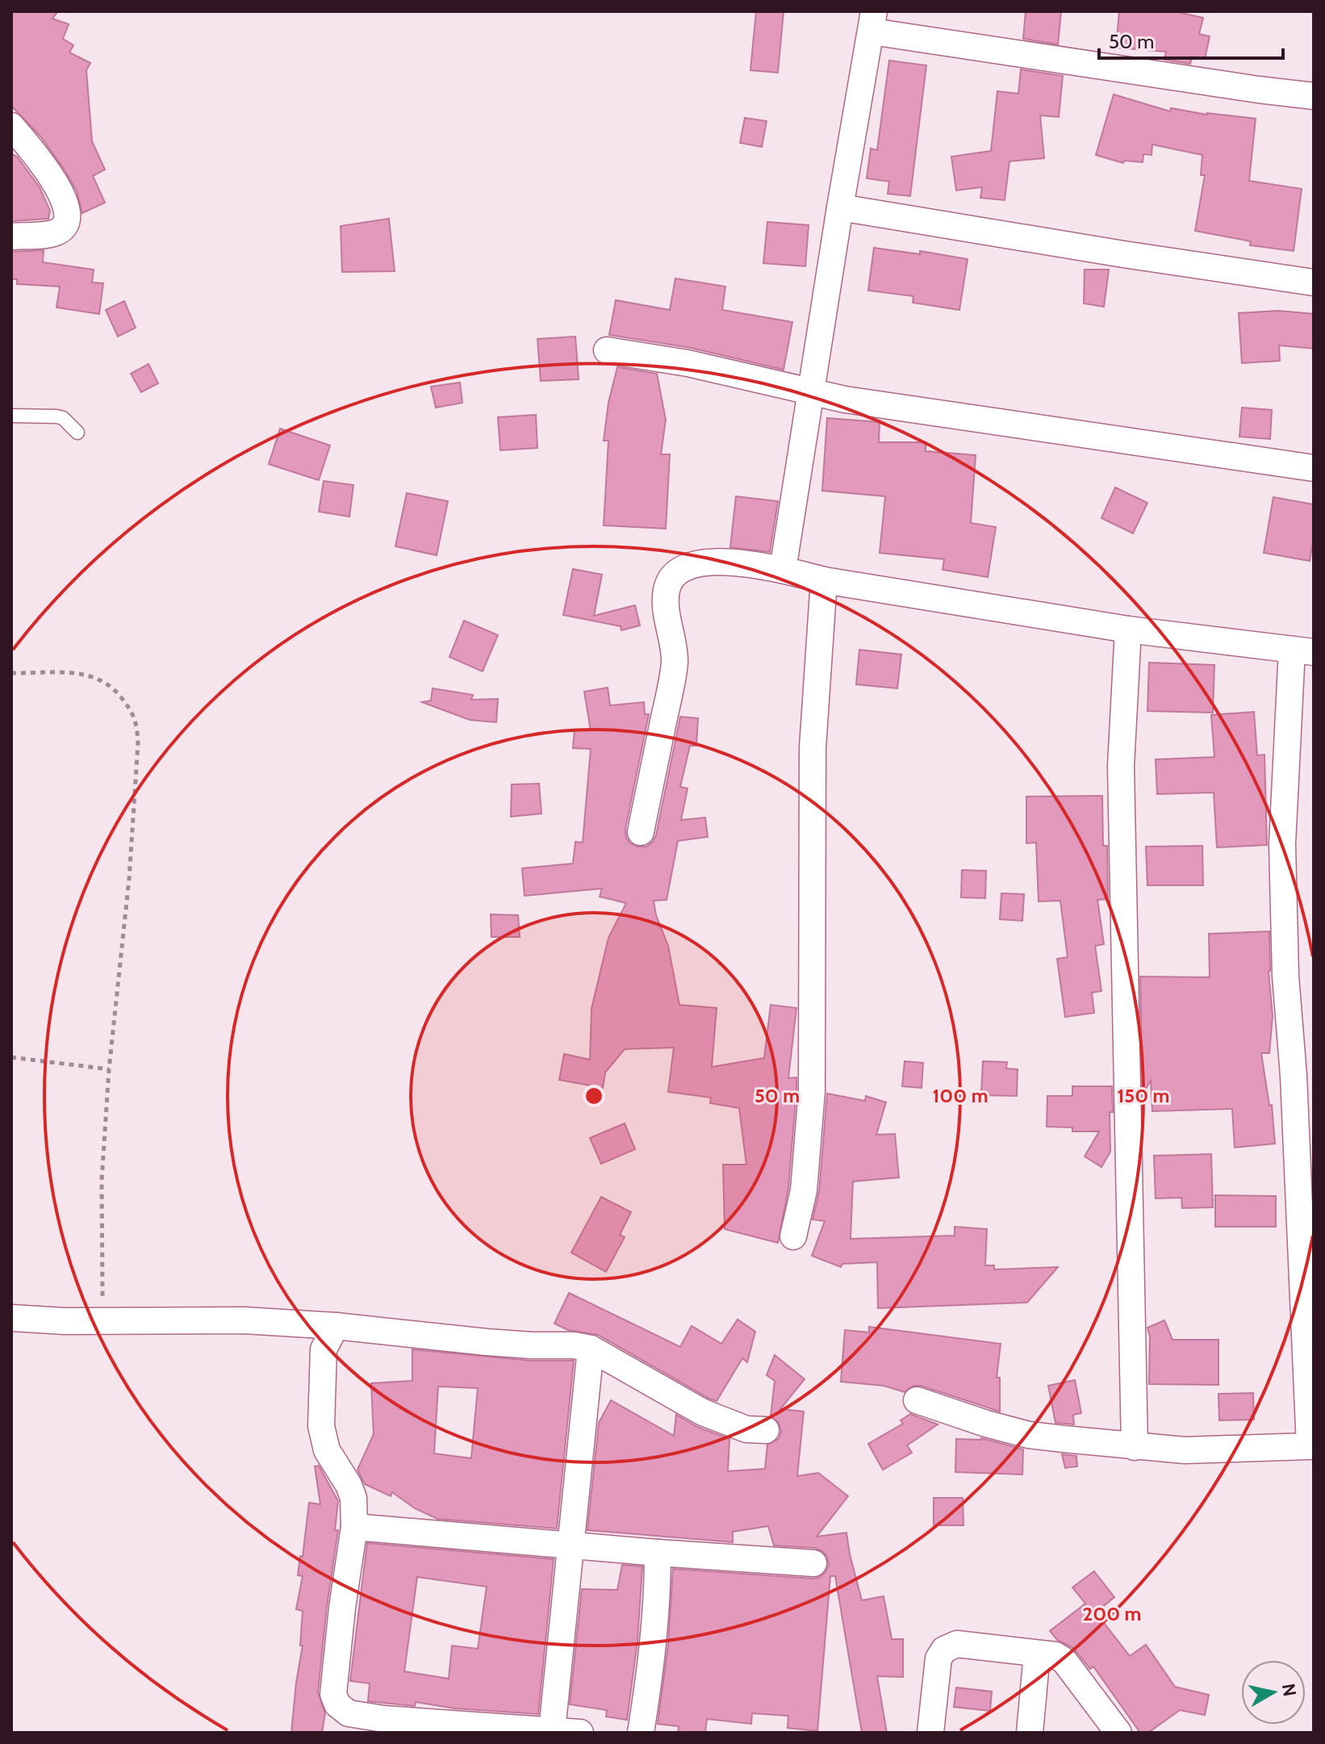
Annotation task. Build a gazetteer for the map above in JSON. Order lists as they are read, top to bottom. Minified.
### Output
{"scale_bar":"50 m","north":"right","rings":["50 m","100 m","150 m","200 m"]}
